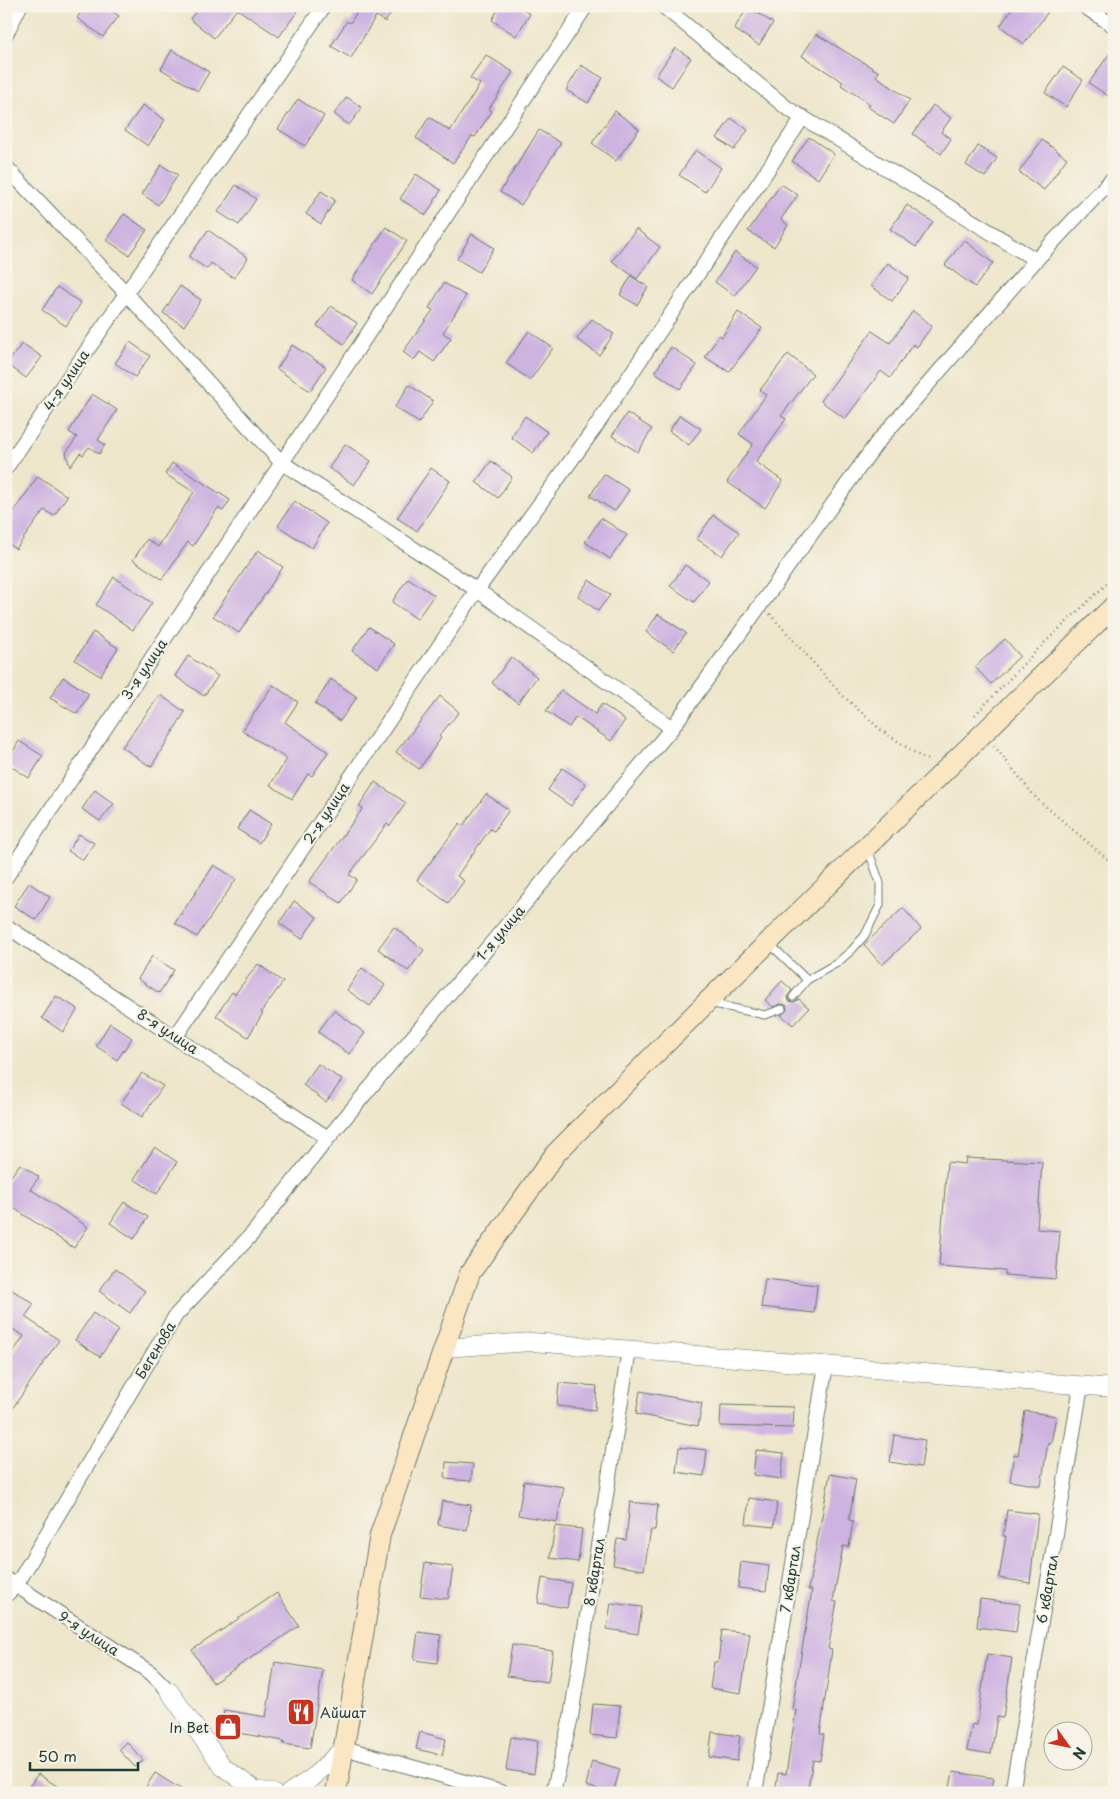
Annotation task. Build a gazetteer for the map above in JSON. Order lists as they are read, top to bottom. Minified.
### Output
{"streets":{"street":["4-я улица","3-я улица","2-я улица","1-я улица","8-я улица","Бегенова","8 квартал","7 квартал","6 квартал","9-я улица"]},"crossings":[["2-я улица","8-я улица"],["1-я улица","8-я улица"],["1-я улица","Бегенова"],["8-я улица","Бегенова"],["Бегенова","9-я улица"]],"places":{"restaurant":["Айшат"],"shop":["In Bet"]},"scale_bar":"50 m","north":"bottom right"}
